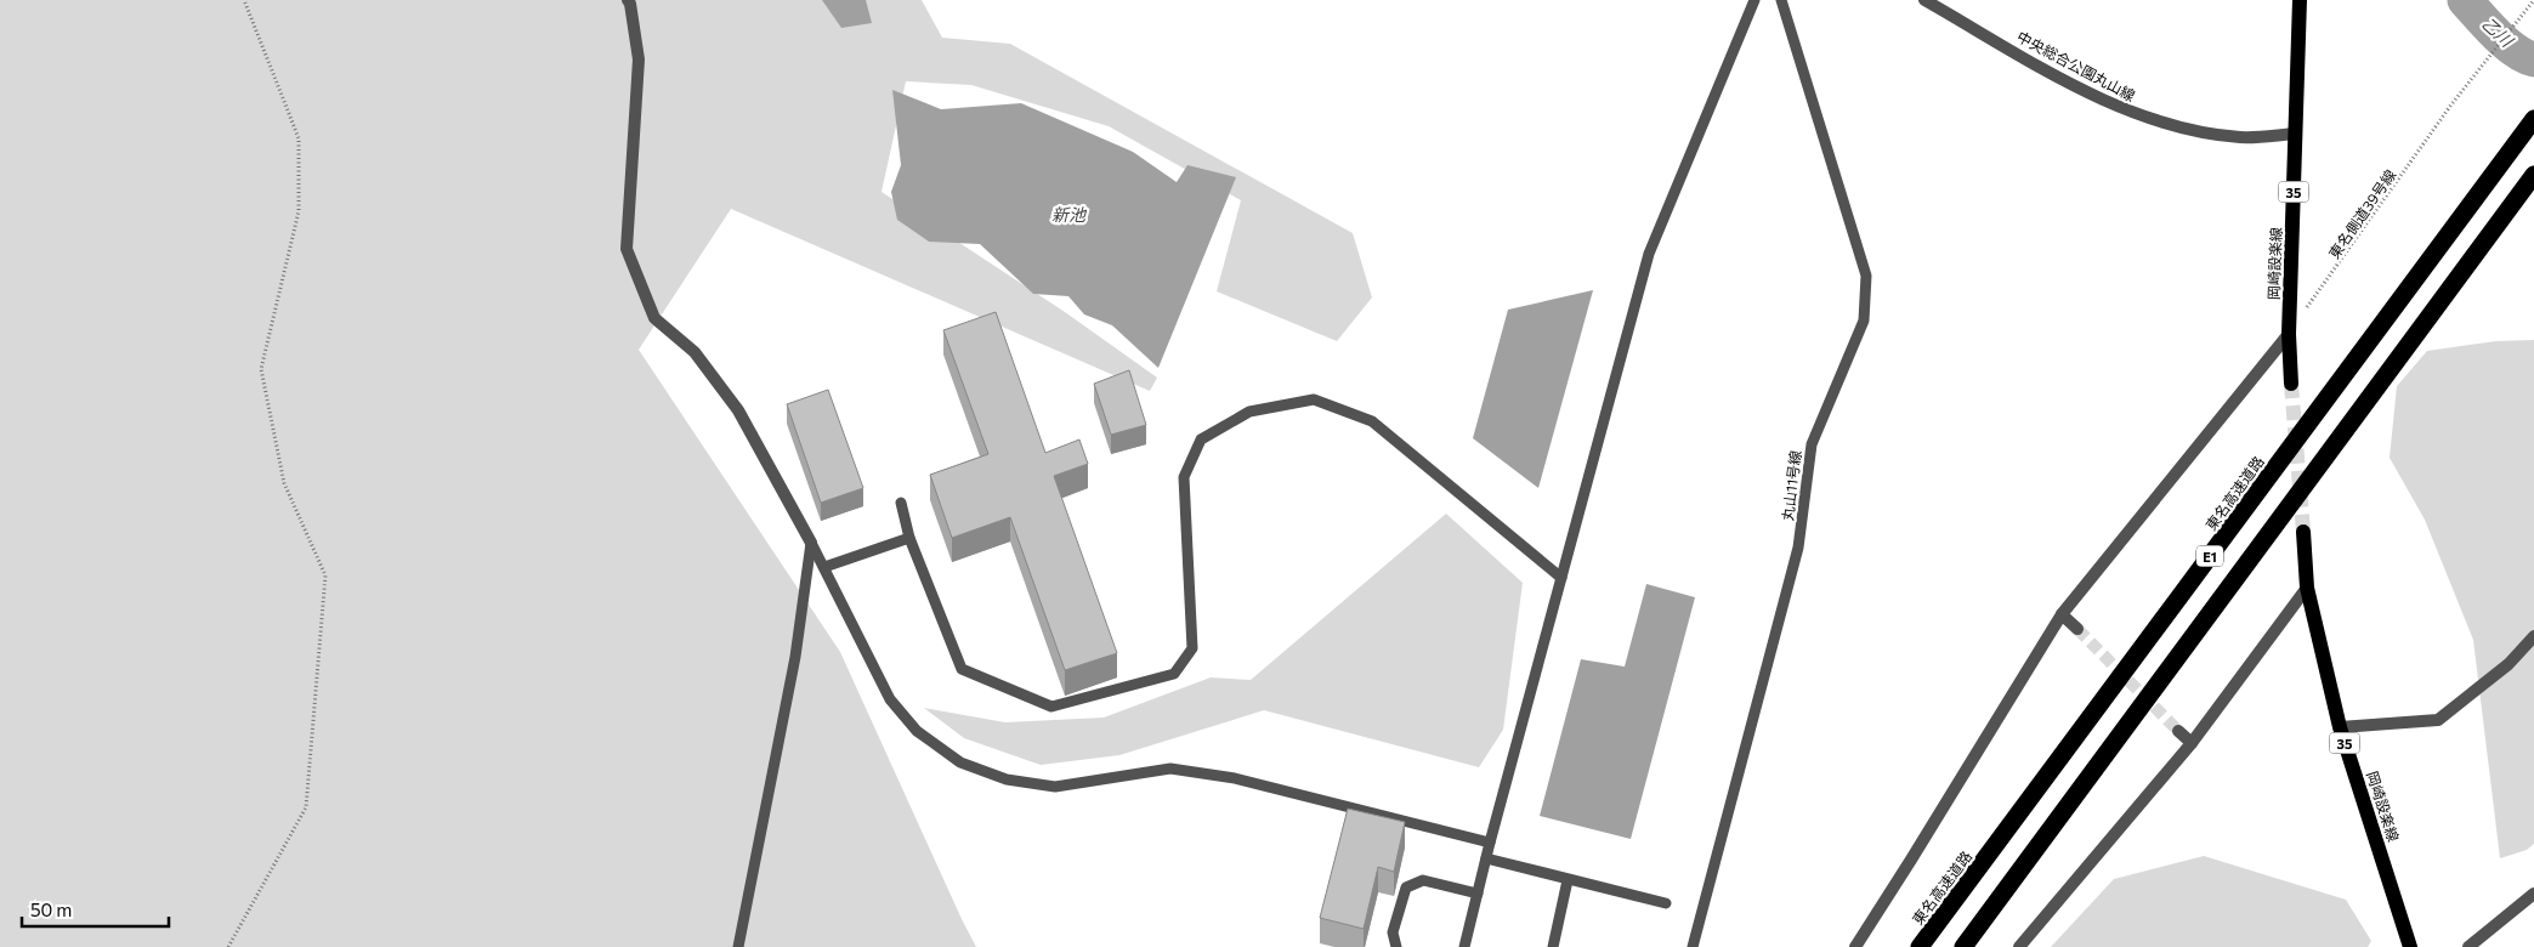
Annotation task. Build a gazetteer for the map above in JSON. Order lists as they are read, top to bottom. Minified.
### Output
{"streets":{"highway":["東名高速道路","E1"],"main road":["35","岡崎設楽線"],"street":["中央総合公園丸山線"],"lane":["丸山11号線"],"path":["東名側道39号線"]},"crossings":[["中央総合公園丸山線","岡崎設楽線"],["東名側道39号線","岡崎設楽線"]],"water":["乙川","新池"],"scale_bar":"50 m"}
